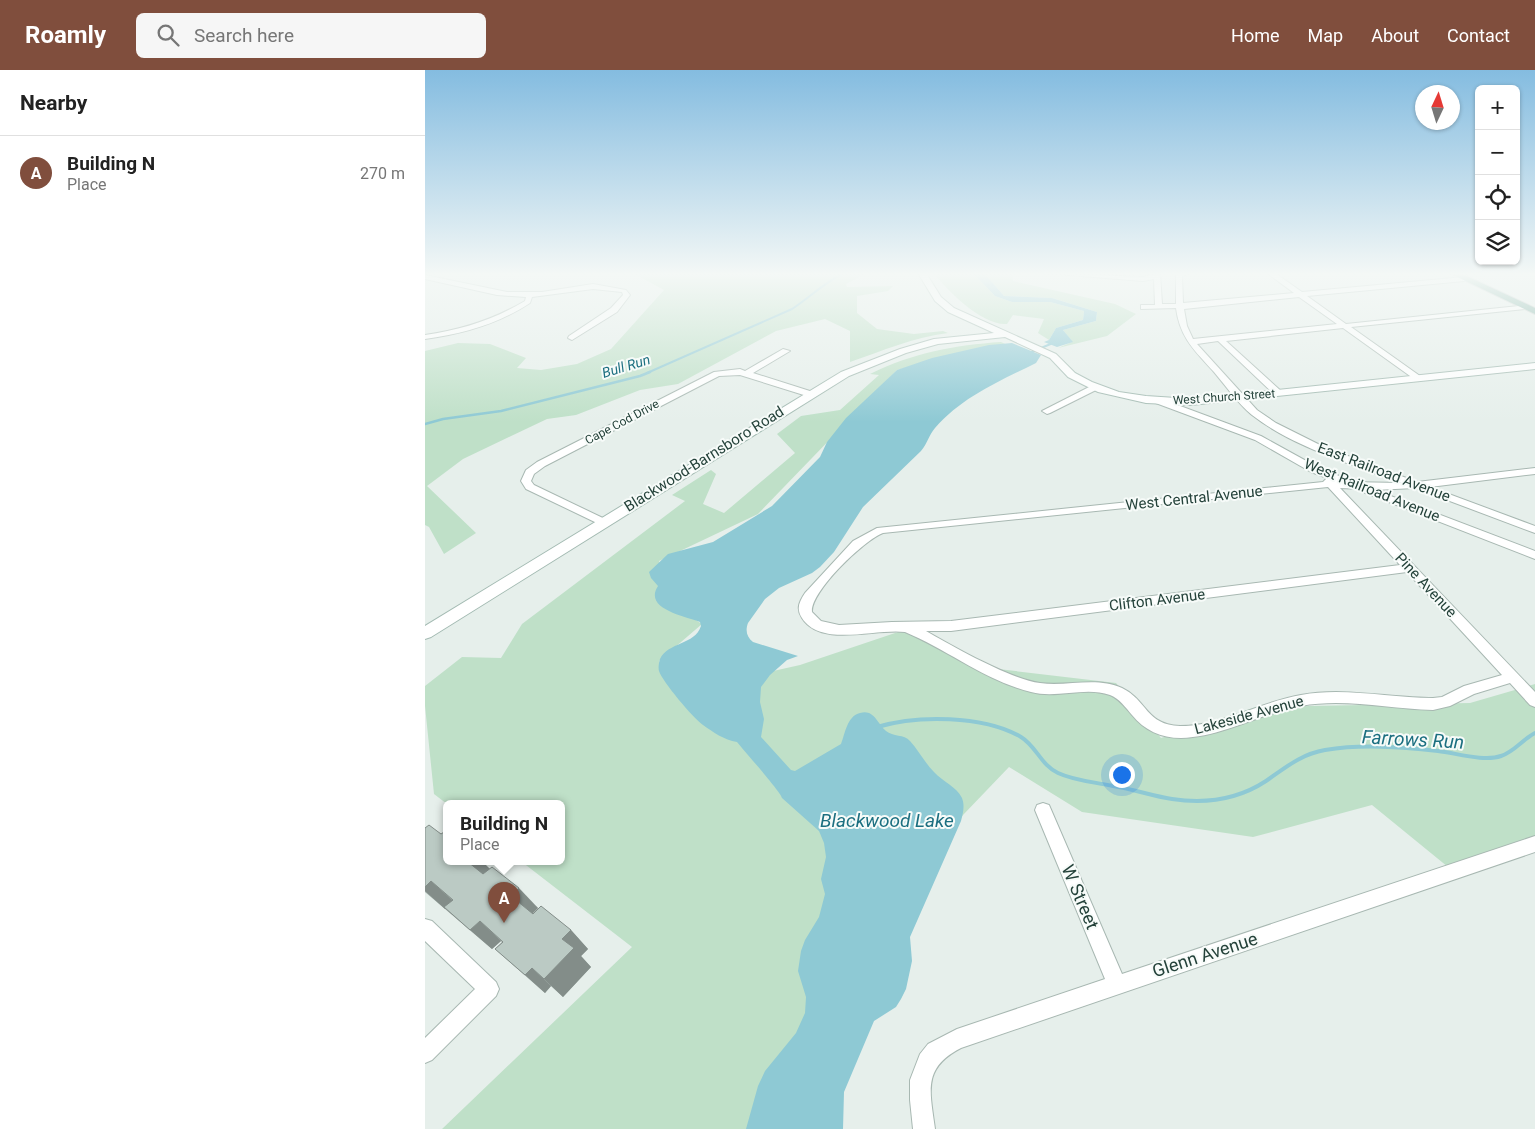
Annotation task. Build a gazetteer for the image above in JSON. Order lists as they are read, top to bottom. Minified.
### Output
{"streets":{"main road":["West Church Street","Blackwood-Barnsboro Road"],"street":["Cape Cod Drive","East Railroad Avenue","West Railroad Avenue","West Central Avenue","Pine Avenue","Clifton Avenue","Lakeside Avenue","W Street","Glenn Avenue"]},"crossings":[["West Church Street","Blackwood-Barnsboro Road"],["West Church Street","East Railroad Avenue"],["West Church Street","West Railroad Avenue"],["Cape Cod Drive","Blackwood-Barnsboro Road"],["East Railroad Avenue","West Central Avenue"],["West Railroad Avenue","West Central Avenue"],["West Railroad Avenue","Pine Avenue"],["West Central Avenue","Pine Avenue"],["West Central Avenue","Lakeside Avenue"],["Pine Avenue","Clifton Avenue"],["Pine Avenue","Lakeside Avenue"],["Clifton Avenue","Lakeside Avenue"],["W Street","Glenn Avenue"]],"water":["Bull Run","Farrows Run","Blackwood Lake"],"north":"top","page":{"header":"Roamly","search":"Search here","nav":["Home","Map","About","Contact"],"heading":"Nearby","map_buttons":["+","−"],"list":[{"mark":"A","name":"Building N","note":"Place","value":"270 m"}],"popup":["Building N","Place"],"pins":"A"}}
